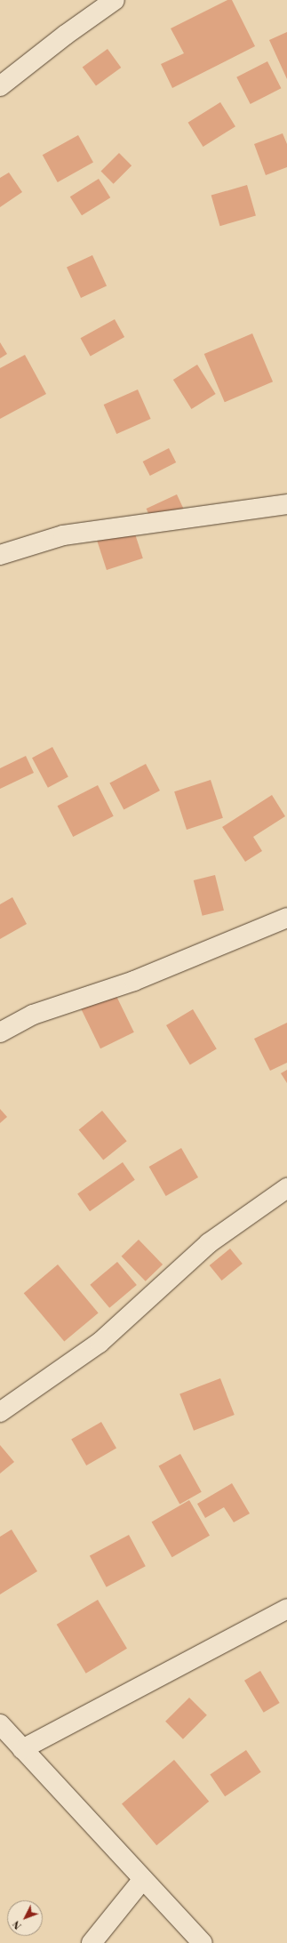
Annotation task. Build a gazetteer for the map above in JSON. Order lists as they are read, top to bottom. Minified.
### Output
{"north":"bottom left"}
